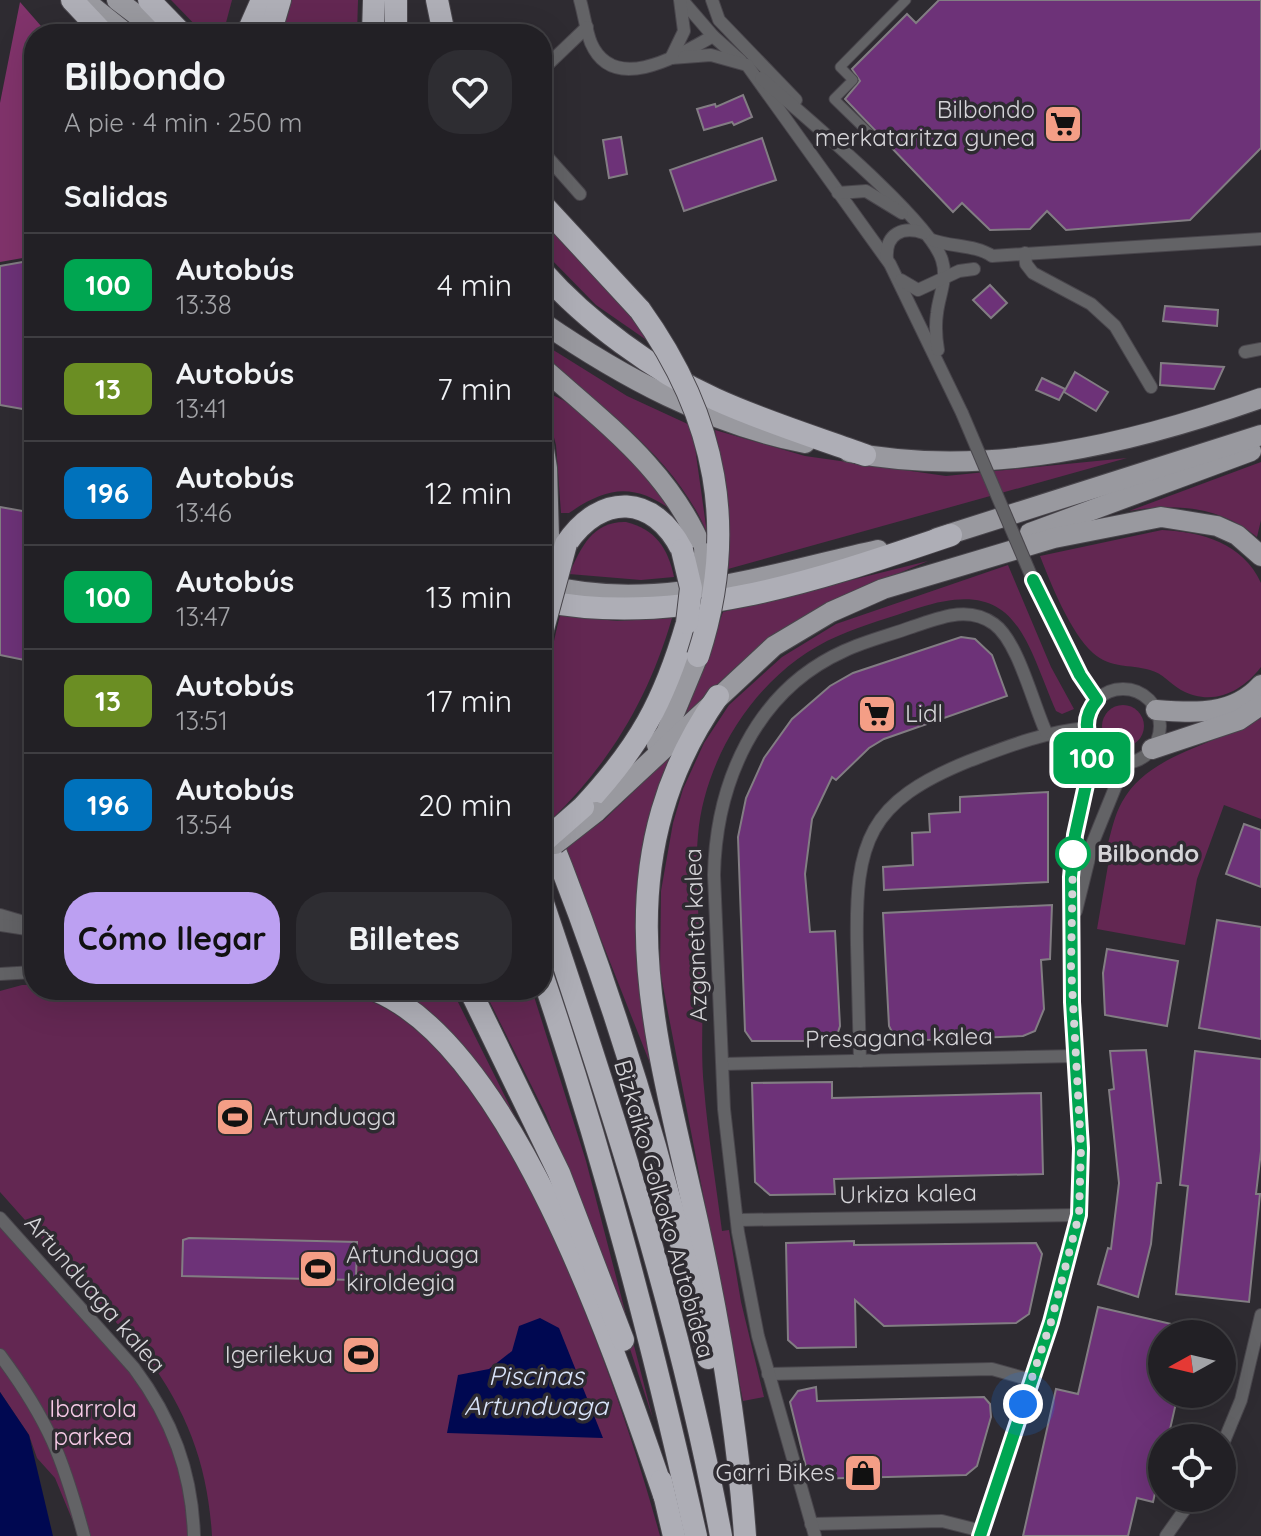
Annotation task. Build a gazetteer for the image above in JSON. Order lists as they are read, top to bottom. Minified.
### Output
{"streets":{"highway":["Bizkaiko Golkoko Autobidea"],"street":["Azganeta kalea","Presagana kalea","Urkiza kalea","Artunduaga kalea"]},"crossings":[["Azganeta kalea","Presagana kalea"],["Azganeta kalea","Urkiza kalea"]],"water":["Piscinas Artunduaga"],"parks":["Ibarrola parkea"],"places":{"supermarket":["Bilbondo merkataritza gunea","Lidl"],"other":["Bilbondo"],"sports":["Artunduaga","Artunduaga kiroldegia","Igerilekua"],"shop":["Garri Bikes"]},"lines":["bus line 100"],"north":"left","page":{"on_map":"100","heading":[["Bilbondo","A pie · 4 min · 250 m"],"Salidas"],"list":[{"mark":"100","name":"Autobús","note":"13:38","value":"4 min"},{"mark":"13","name":"Autobús","note":"13:41","value":"7 min"},{"mark":"196","name":"Autobús","note":"13:46","value":"12 min"},{"mark":"100","name":"Autobús","note":"13:47","value":"13 min"},{"mark":"13","name":"Autobús","note":"13:51","value":"17 min"},{"mark":"196","name":"Autobús","note":"13:54","value":"20 min"}],"buttons":["Cómo llegar","Billetes"]}}
